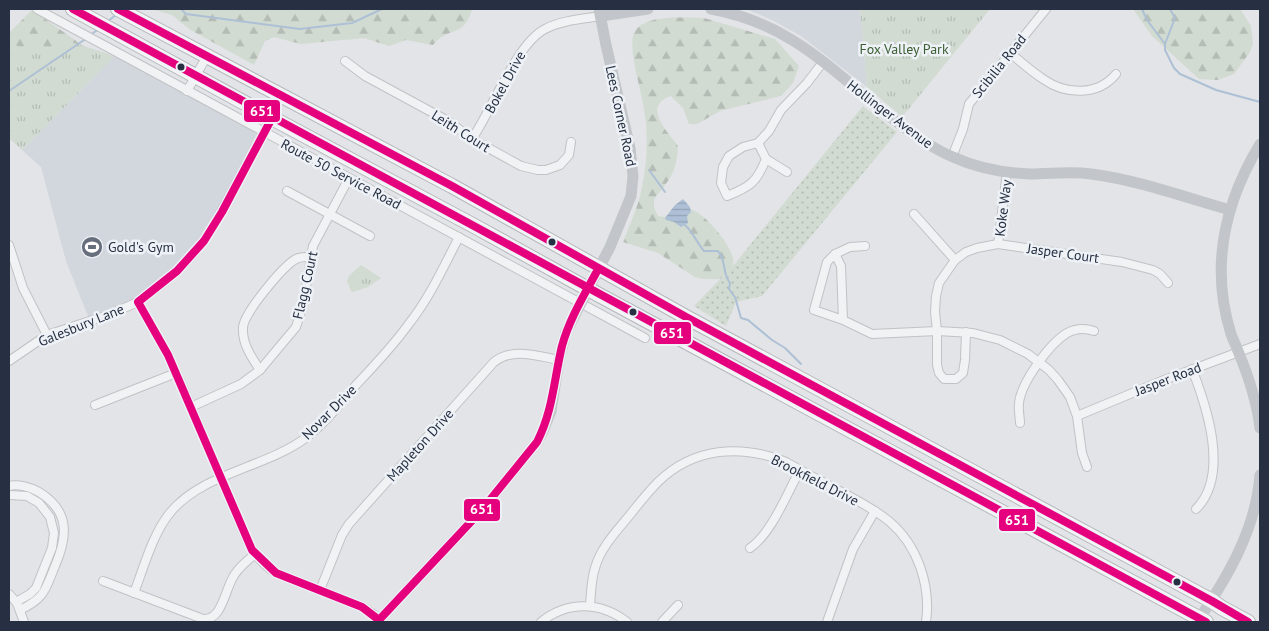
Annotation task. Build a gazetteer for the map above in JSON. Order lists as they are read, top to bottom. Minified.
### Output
{"streets":{"street":["Scibilia Road","Bokel Drive","Hollinger Avenue","Lees Corner Road","Leith Court","Route 50 Service Road","Koke Way","Jasper Court","Flagg Court","Galesbury Lane","Jasper Road","Novar Drive","Mapleton Drive","Brookfield Drive"]},"crossings":[["Scibilia Road","Hollinger Avenue"],["Bokel Drive","Lees Corner Road"],["Bokel Drive","Leith Court"],["Hollinger Avenue","Koke Way"],["Lees Corner Road","Route 50 Service Road"],["Lees Corner Road","Mapleton Drive"],["Route 50 Service Road","Flagg Court"],["Route 50 Service Road","Galesbury Lane"],["Route 50 Service Road","Novar Drive"],["Koke Way","Jasper Court"]],"parks":["Fox Valley Park"],"places":{"sports":["Gold's Gym"]},"lines":["transit line 651"]}
